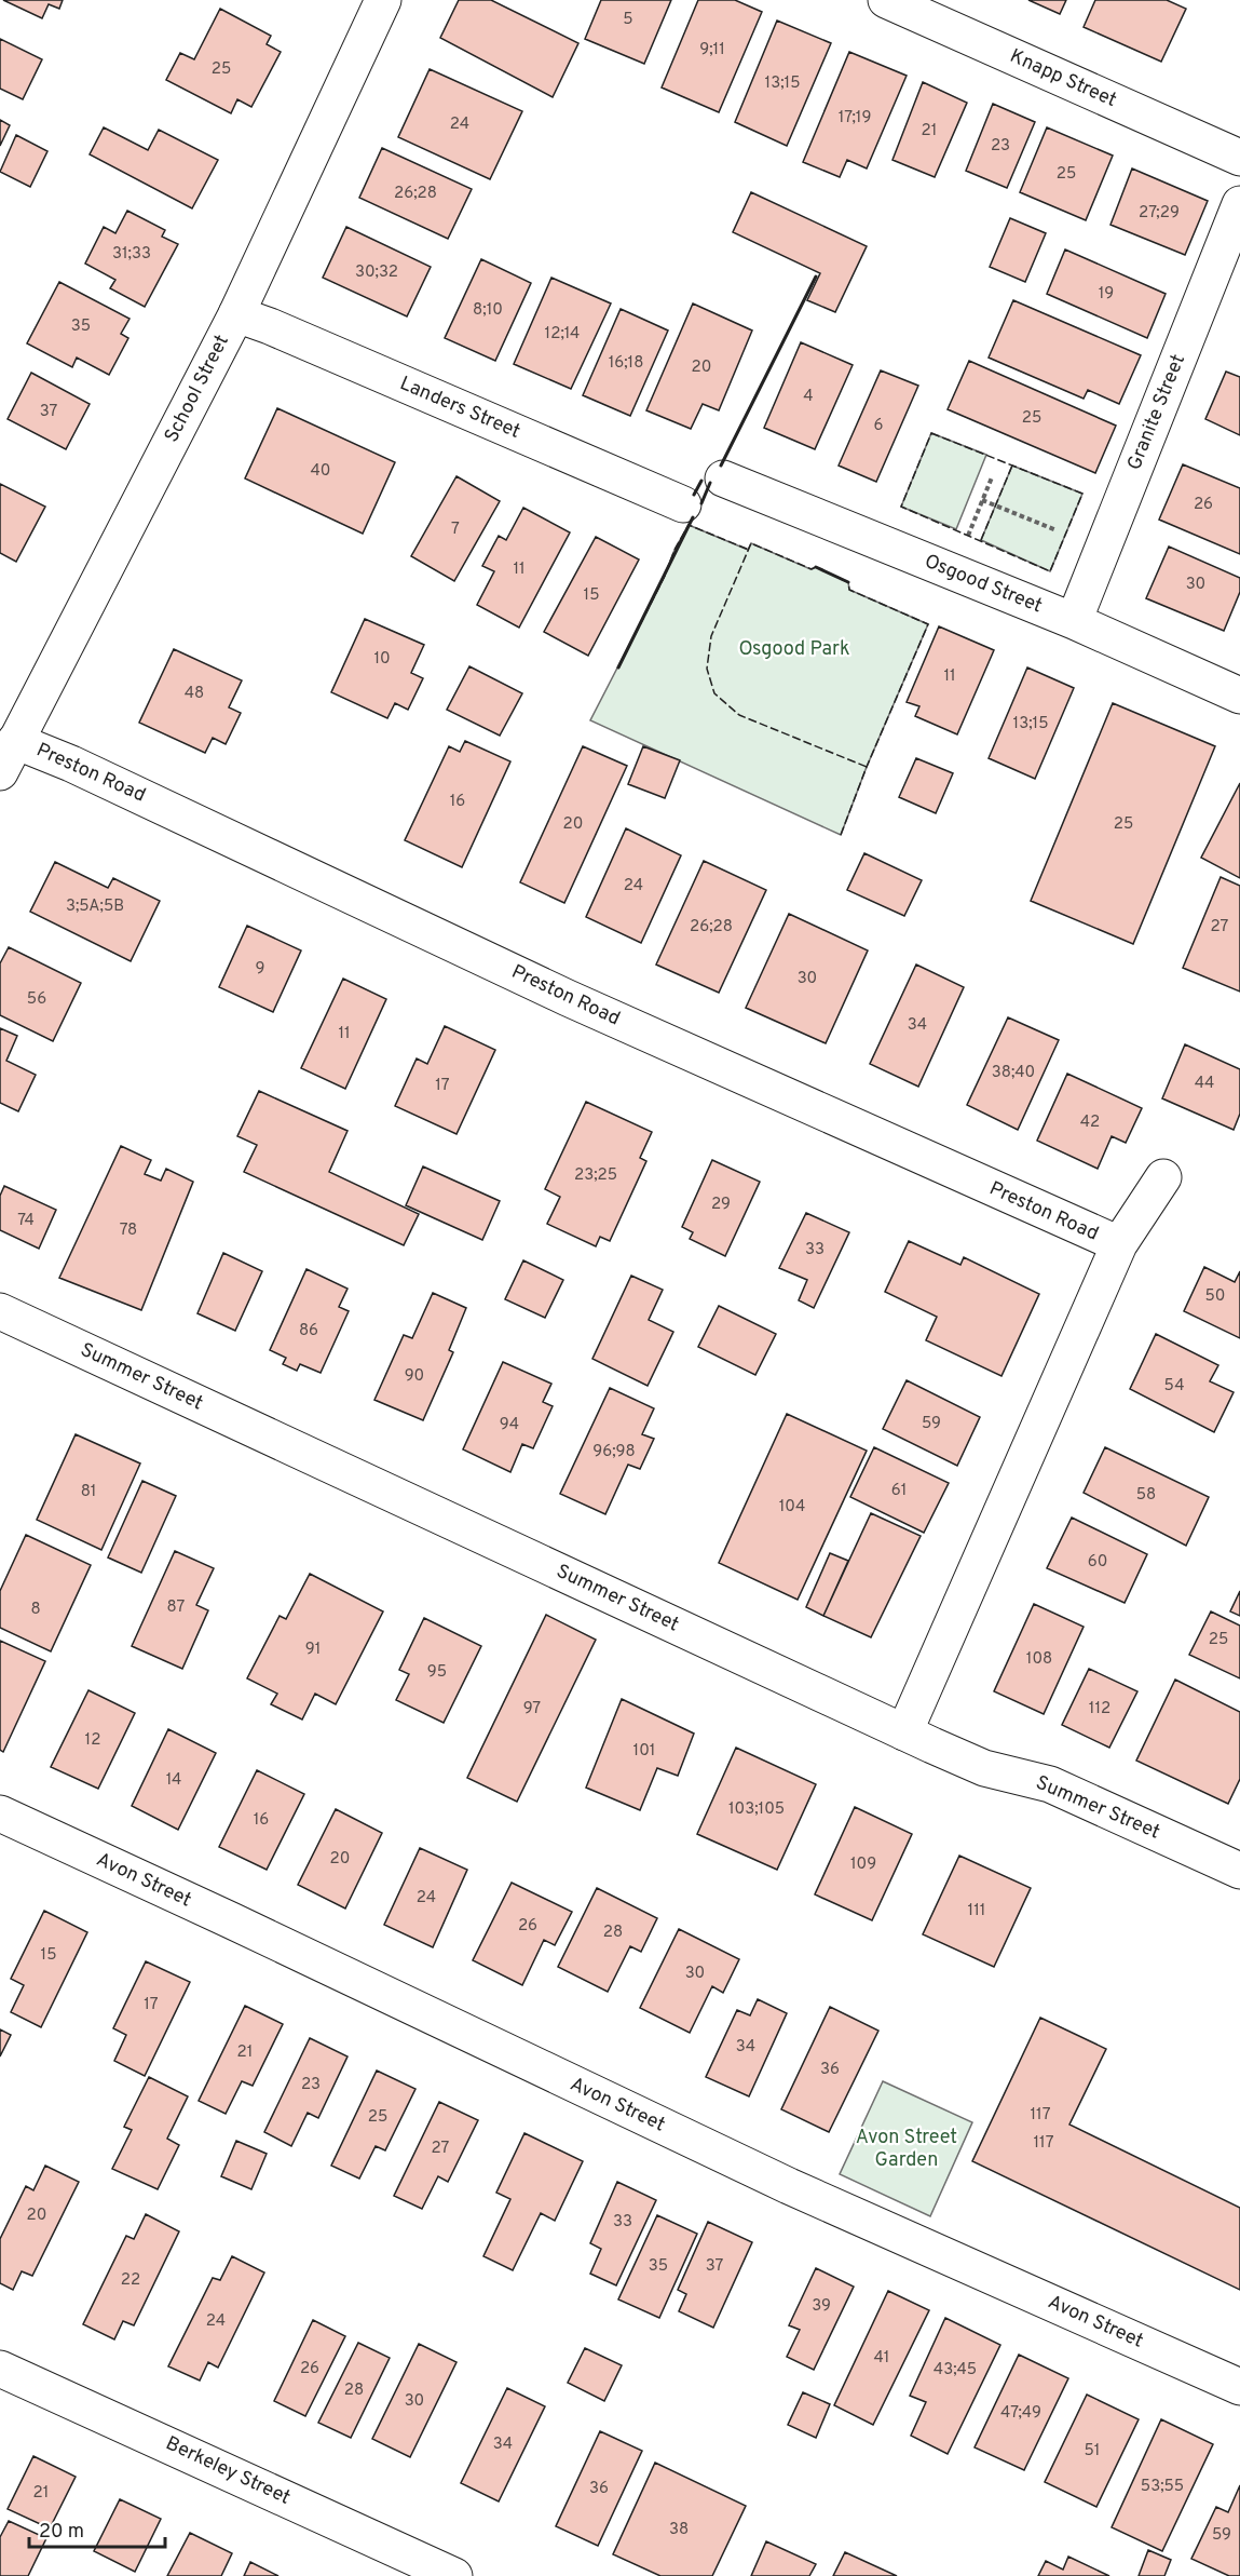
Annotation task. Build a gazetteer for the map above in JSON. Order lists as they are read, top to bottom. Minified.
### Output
{"streets":{"street":["Knapp Street","School Street","Landers Street","Granite Street","Osgood Street","Preston Road","Summer Street","Avon Street","Berkeley Street"]},"crossings":[["School Street","Landers Street"],["School Street","Preston Road"],["Granite Street","Osgood Street"],["Preston Road","Summer Street"]],"parks":["Osgood Park","Avon Street Garden"],"house_numbers":["5","9;11","25","13;15","17;19","24","21","23","25","26;28","27;29","31;33","30;32","19","8;10","35","12;14","16;18","20","4","37","25","6","40","26","7","11","30","15","10","11","48","13;15","16","20","25","24","3;5A;5B","26;28","27","9","30","56","34","11","38;40","44","17","42","23;25","29","74","78","33","50","86","90","54","59","94","96;98","61","81","58","104","60","87","8","25","91","108","95","97","112","12","101","14","103;105","16","20","109","24","111","26","28","15","30","17","34","21","36","23","117","25","117","27","20","33","35","37","22","39","24","41","26","43;45","28","30","47;49","34","51","53;55","36","21","38","59"],"scale_bar":"20 m"}
